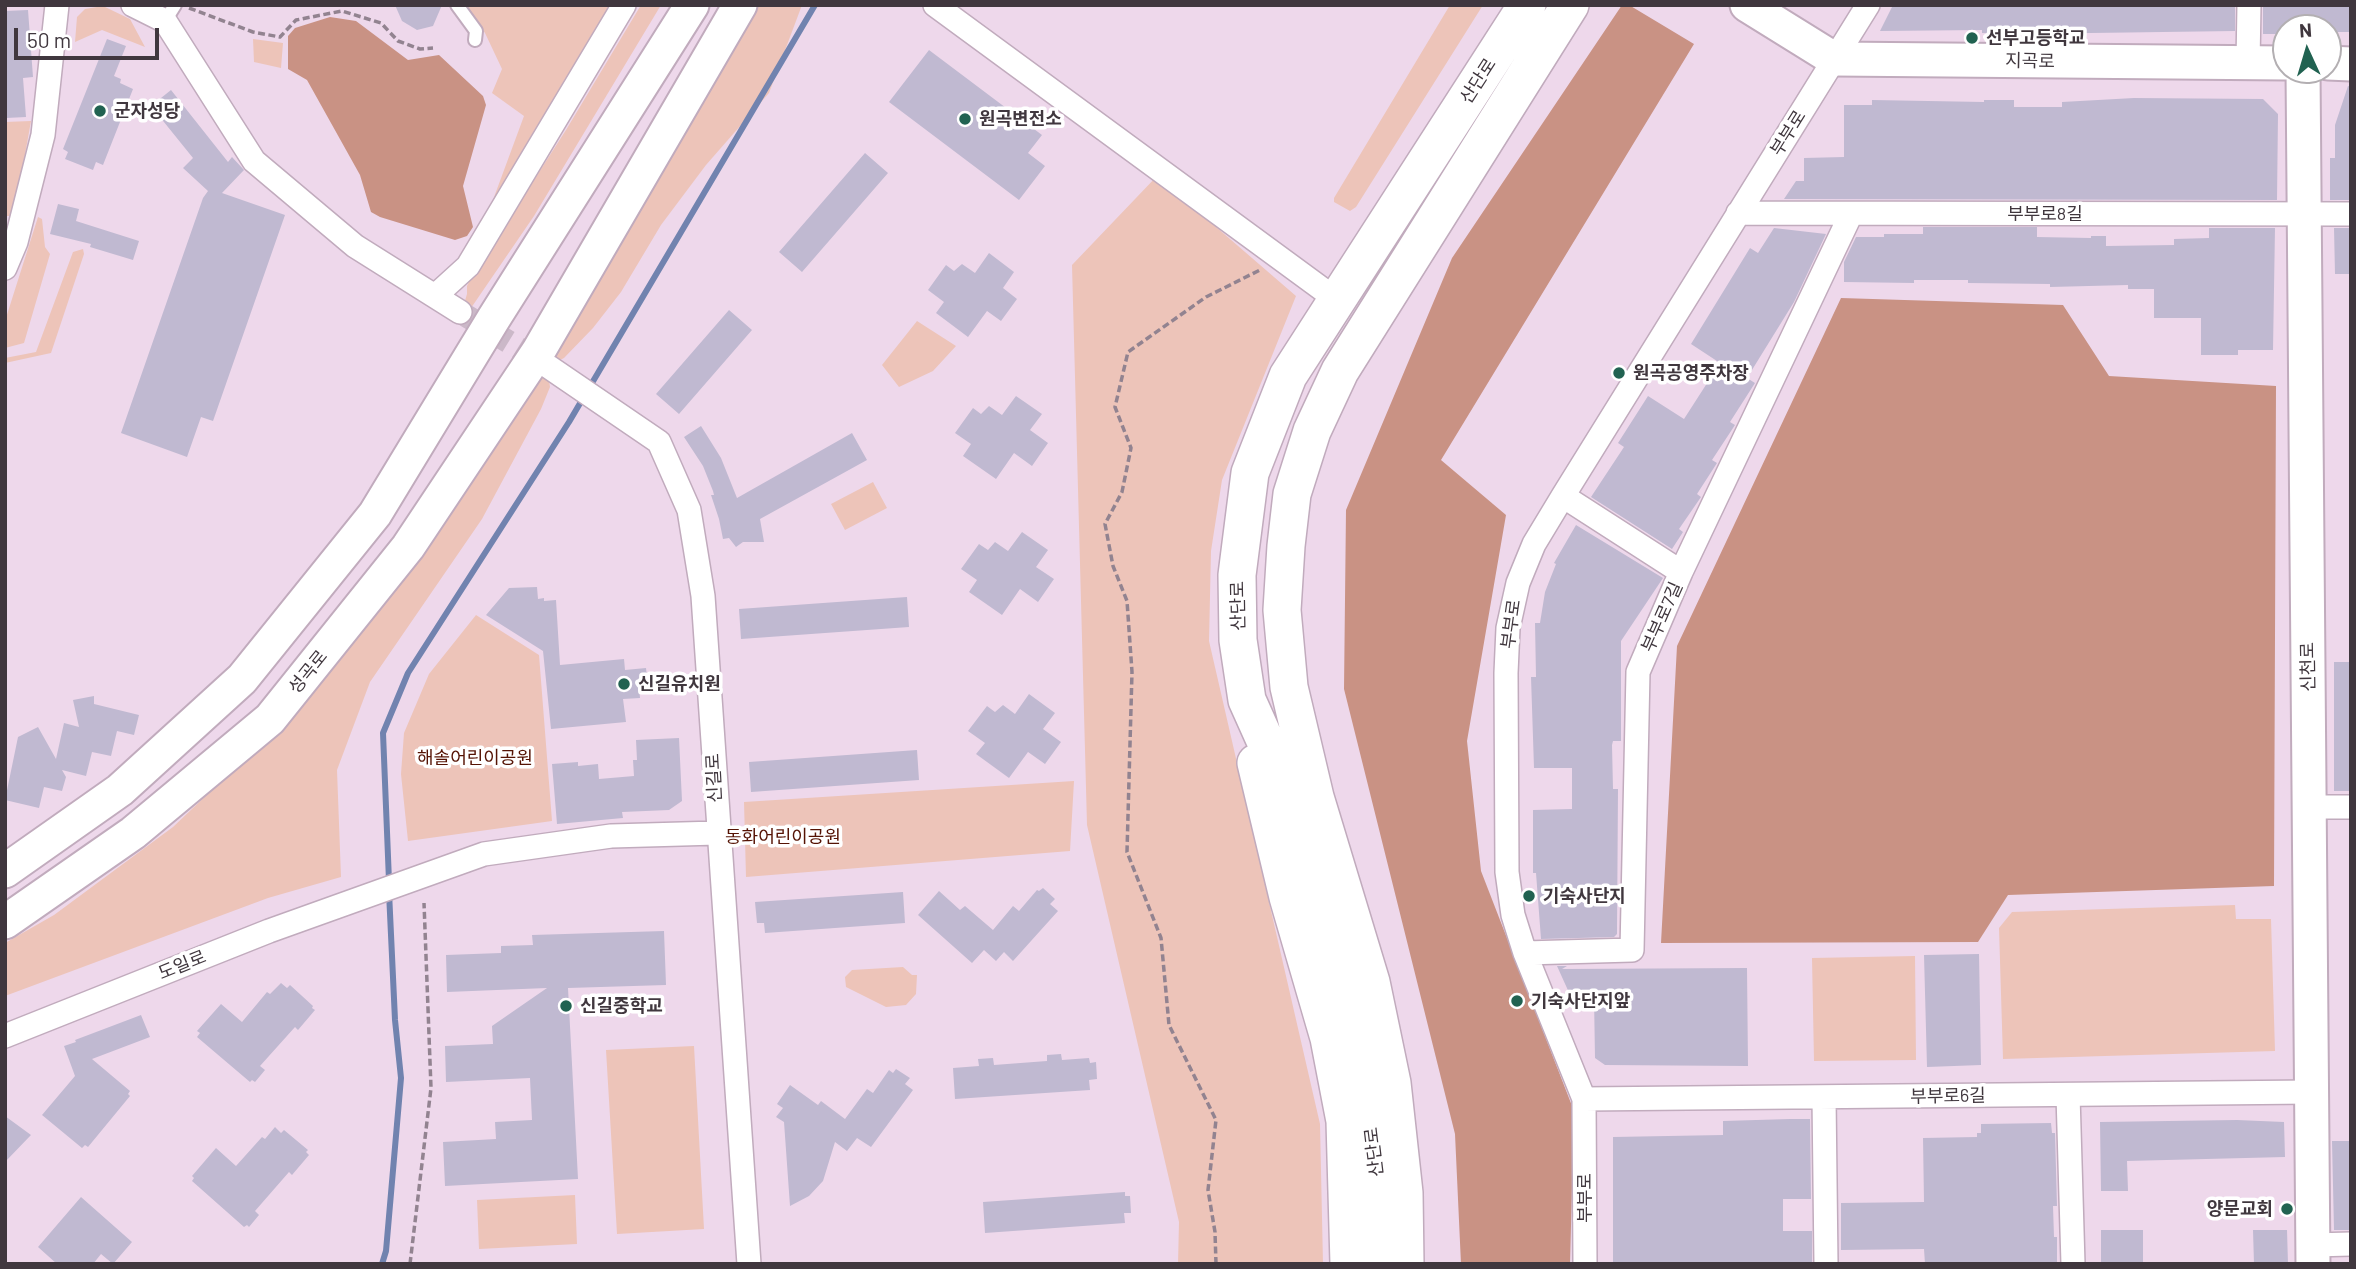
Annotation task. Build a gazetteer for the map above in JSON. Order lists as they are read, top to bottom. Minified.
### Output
{"streets":{"main road":["지곡로","산단로","신천로","성곡로"],"street":["부부로","부부로8길","부부로7길","신길로","도일로","부부로6길"]},"crossings":[["지곡로","부부로"],["부부로","부부로8길"],["부부로","부부로7길"],["부부로","부부로6길"],["부부로8길","부부로7길"],["부부로8길","신천로"],["신천로","부부로6길"],["성곡로","신길로"],["신길로","도일로"]],"parks":["해솔어린이공원","동화어린이공원"],"places":["선부고등학교","군자성당","원곡변전소","원곡공영주차장","신길유치원","기숙사단지","기숙사단지앞","신길중학교","양문교회"],"scale_bar":"50 m","north":"top"}
